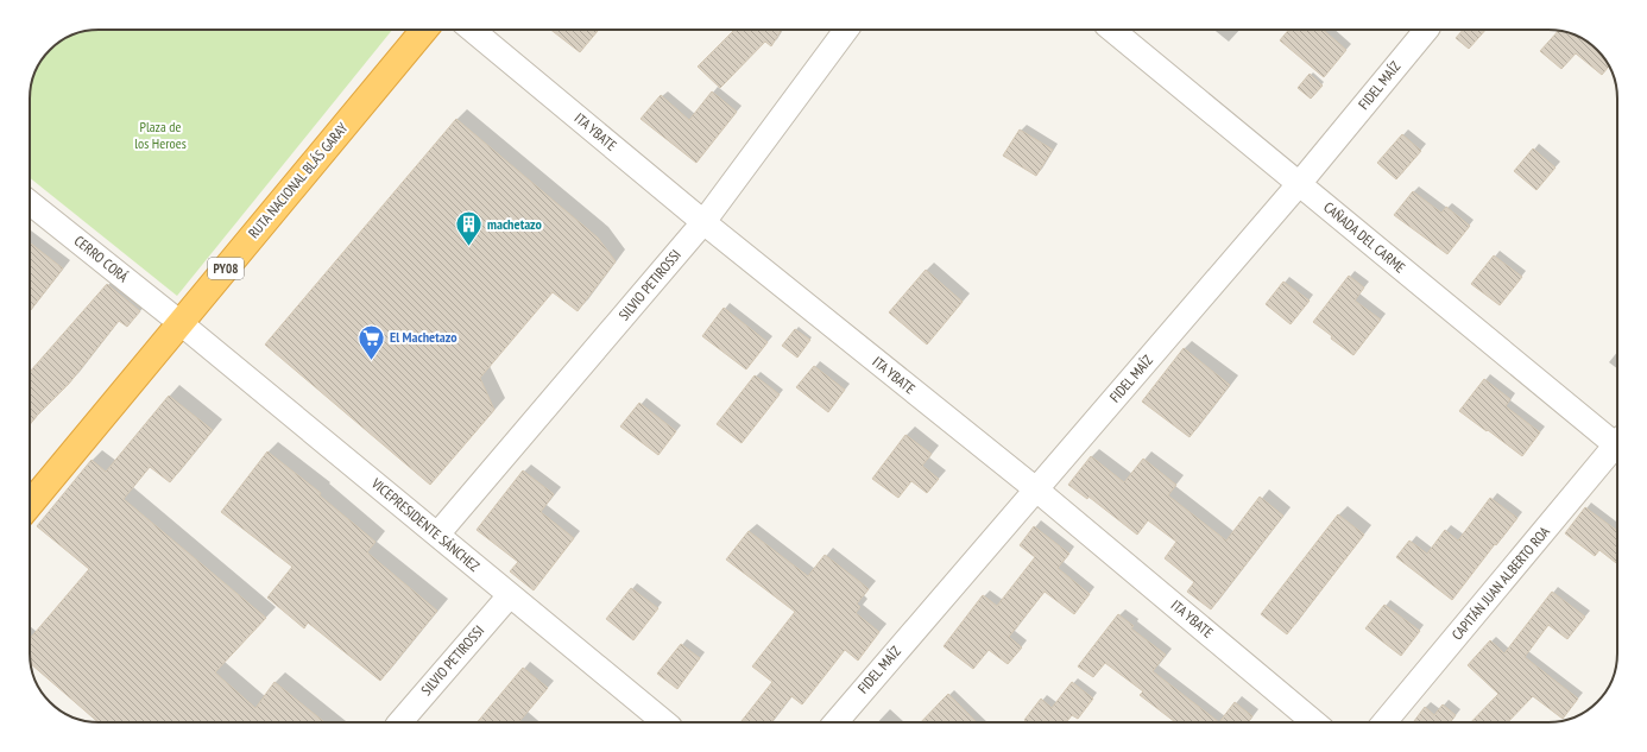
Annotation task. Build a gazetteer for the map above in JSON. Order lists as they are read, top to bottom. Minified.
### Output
{"streets":{"highway":["RUTA NACIONAL BLÁS GARAY","PY08"],"street":["FIDEL MAÍZ","ITA YBATE","CAÑADA DEL CARME","CERRO CORÁ","SILVIO PETIROSSI","VICEPRESIDENTE SÁNCHEZ","CAPITÁN JUAN ALBERTO ROA"]},"crossings":[["FIDEL MAÍZ","ITA YBATE"],["FIDEL MAÍZ","CAÑADA DEL CARME"],["ITA YBATE","SILVIO PETIROSSI"],["RUTA NACIONAL BLÁS GARAY","CERRO CORÁ"],["RUTA NACIONAL BLÁS GARAY","VICEPRESIDENTE SÁNCHEZ"],["CERRO CORÁ","VICEPRESIDENTE SÁNCHEZ"],["SILVIO PETIROSSI","VICEPRESIDENTE SÁNCHEZ"]],"parks":["Plaza de los Heroes"],"places":{"building":["machetazo"],"supermarket":["El Machetazo"]}}
